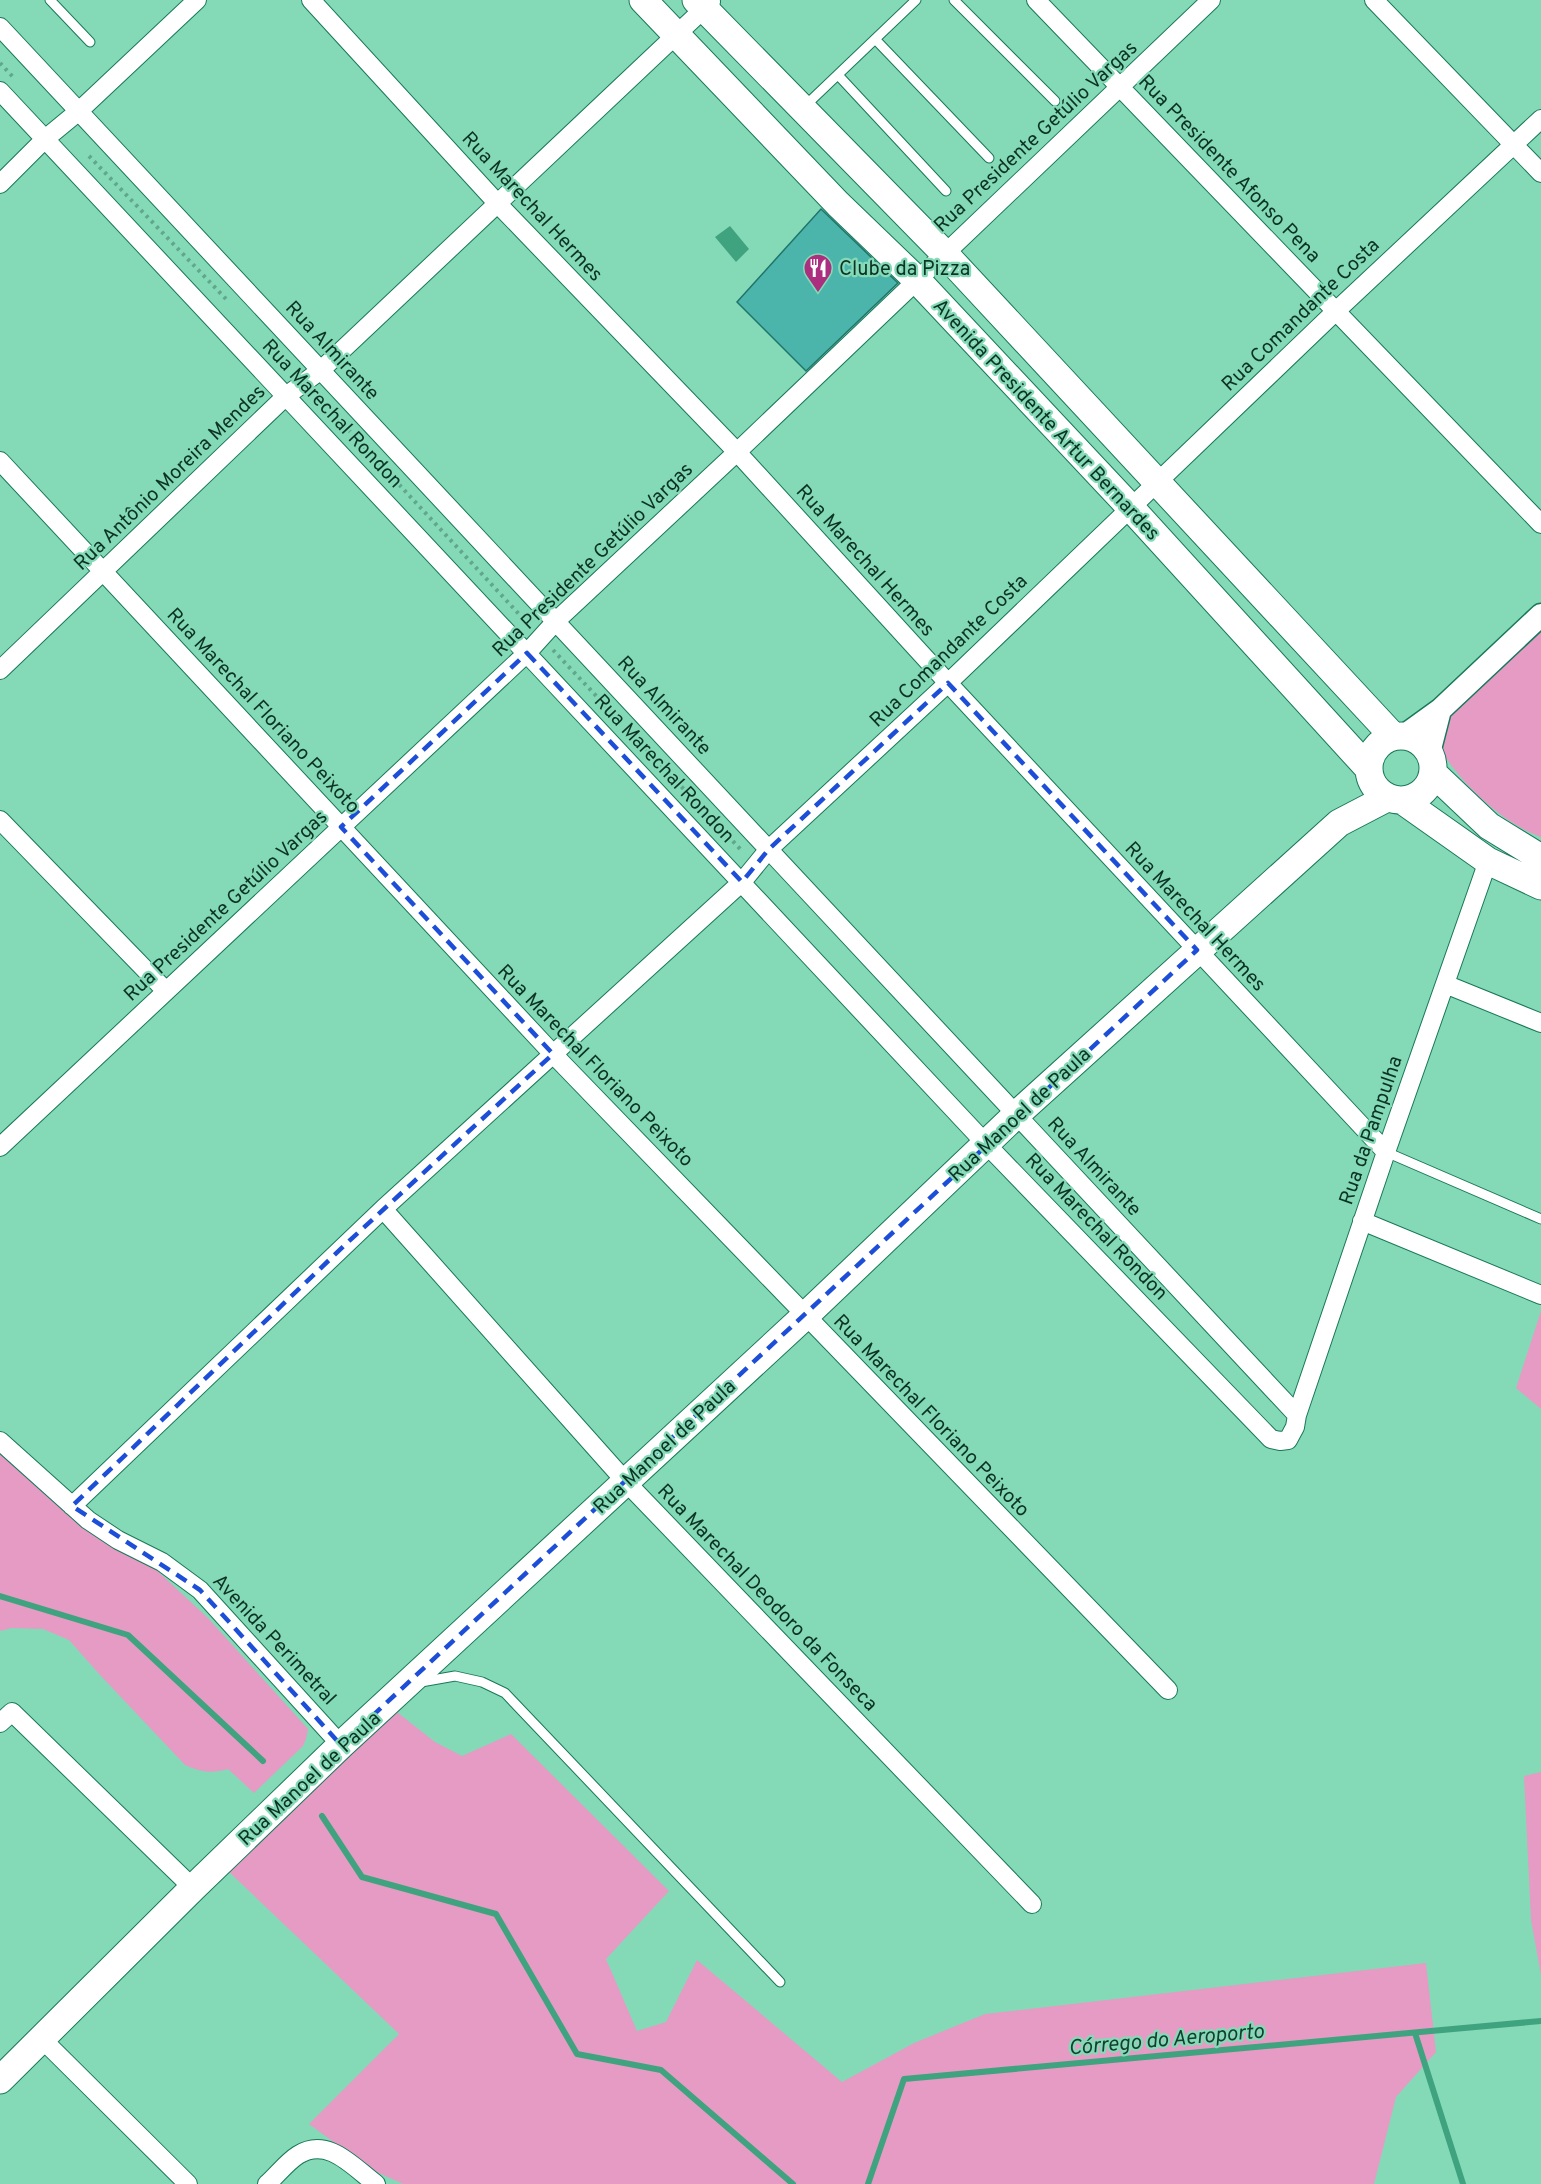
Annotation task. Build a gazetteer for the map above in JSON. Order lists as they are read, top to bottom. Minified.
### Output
{"streets":{"main road":["Avenida Presidente Artur Bernardes","Rua Manoel de Paula"],"street":["Rua Presidente Getúlio Vargas","Rua Presidente Afonso Pena","Rua Marechal Hermes","Rua Comandante Costa","Rua Almirante","Rua Marechal Rondon","Rua Antônio Moreira Mendes","Rua Marechal Floriano Peixoto","Rua da Pampulha","Rua Marechal Deodoro da Fonseca","Avenida Perimetral"]},"crossings":[["Rua Presidente Getúlio Vargas","Rua Presidente Afonso Pena"],["Rua Presidente Getúlio Vargas","Rua Marechal Hermes"],["Rua Presidente Getúlio Vargas","Rua Almirante"],["Rua Presidente Getúlio Vargas","Rua Marechal Rondon"],["Rua Presidente Getúlio Vargas","Avenida Presidente Artur Bernardes"],["Rua Presidente Getúlio Vargas","Rua Marechal Floriano Peixoto"],["Rua Presidente Afonso Pena","Rua Comandante Costa"],["Rua Marechal Hermes","Rua Comandante Costa"],["Rua Marechal Hermes","Rua Antônio Moreira Mendes"],["Rua Marechal Hermes","Rua Manoel de Paula"],["Rua Marechal Hermes","Rua da Pampulha"],["Rua Comandante Costa","Rua Almirante"],["Rua Comandante Costa","Rua Marechal Rondon"],["Rua Comandante Costa","Avenida Presidente Artur Bernardes"],["Rua Comandante Costa","Rua Marechal Floriano Peixoto"],["Rua Comandante Costa","Rua Marechal Deodoro da Fonseca"],["Rua Comandante Costa","Avenida Perimetral"],["Rua Almirante","Rua Marechal Rondon"],["Rua Almirante","Rua Antônio Moreira Mendes"],["Rua Almirante","Rua Manoel de Paula"],["Rua Almirante","Rua da Pampulha"],["Rua Marechal Rondon","Rua Antônio Moreira Mendes"],["Rua Marechal Rondon","Rua Manoel de Paula"],["Rua Marechal Rondon","Rua da Pampulha"],["Avenida Presidente Artur Bernardes","Rua Antônio Moreira Mendes"],["Avenida Presidente Artur Bernardes","Rua Manoel de Paula"],["Rua Antônio Moreira Mendes","Rua Marechal Floriano Peixoto"],["Rua Marechal Floriano Peixoto","Rua Manoel de Paula"],["Rua Manoel de Paula","Rua Marechal Deodoro da Fonseca"],["Rua Manoel de Paula","Avenida Perimetral"]],"water":["Córrego do Aeroporto"],"places":{"restaurant":["Clube da Pizza"]}}
